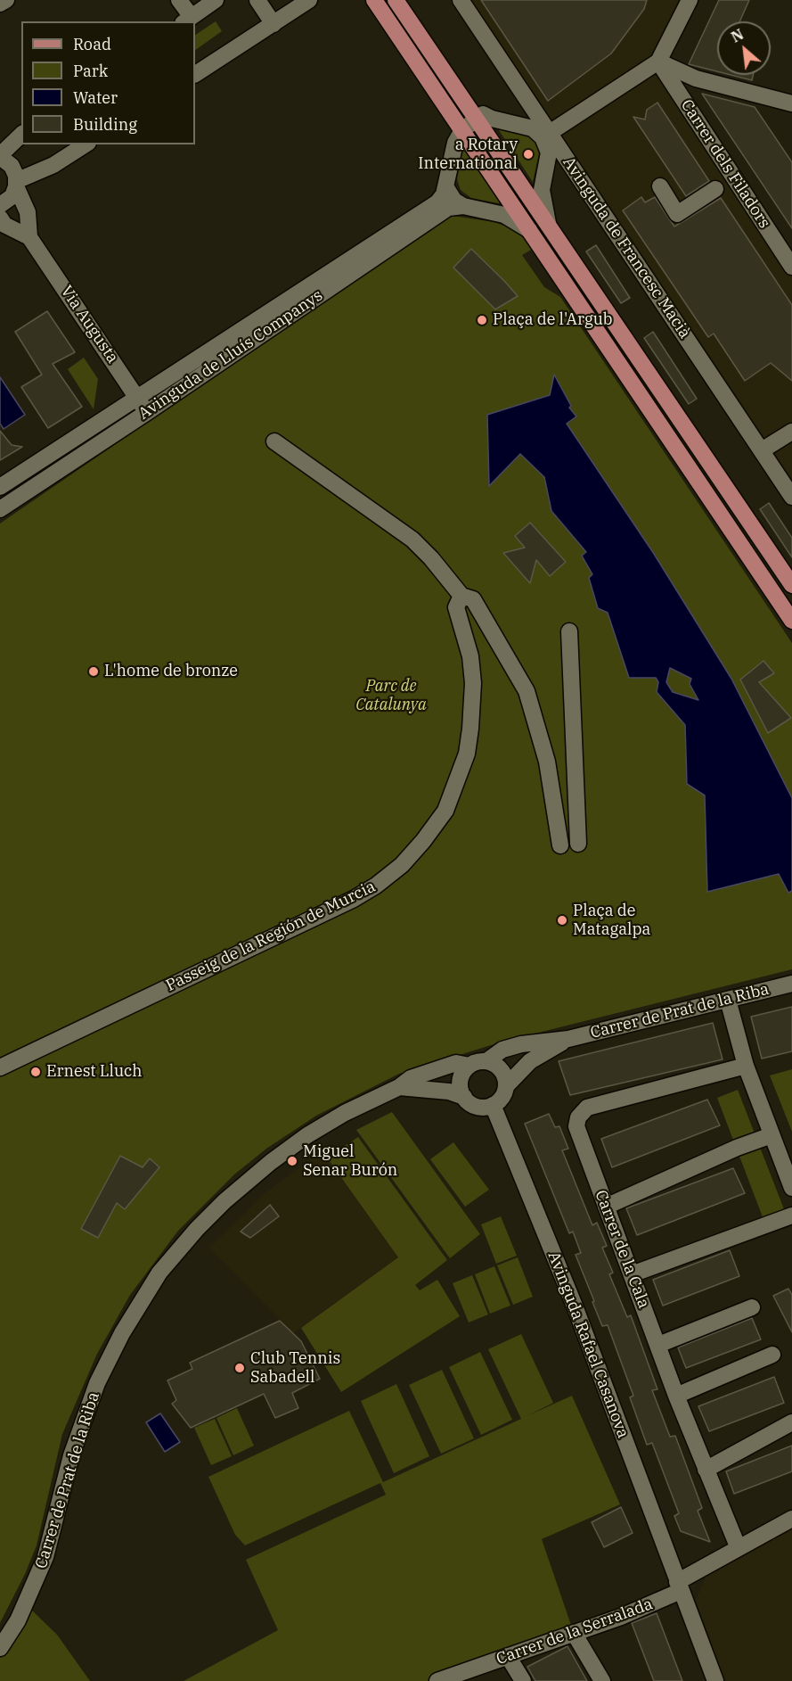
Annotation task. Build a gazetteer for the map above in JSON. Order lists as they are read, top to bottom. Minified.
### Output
{"streets":{"street":["Carrer dels Filadors","Avinguda de Francesc Macià","Via Augusta","Avinguda de Lluís Companys","Passeig de la Región de Murcia","Carrer de Prat de la Riba","Carrer de la Cala","Avinguda Rafael Casanova","Carrer de la Serralada"]},"crossings":[["Via Augusta","Avinguda de Lluís Companys"],["Carrer de Prat de la Riba","Avinguda Rafael Casanova"],["Carrer de la Cala","Carrer de la Serralada"],["Avinguda Rafael Casanova","Carrer de la Serralada"]],"parks":["Parc de Catalunya"],"places":["a Rotary International","Plaça de l'Argub","L'home de bronze","Plaça de Matagalpa","Ernest Lluch","Miguel Senar Burón","Club Tennis Sabadell"],"legend":["Road","Park","Water","Building"],"north":"top left"}
